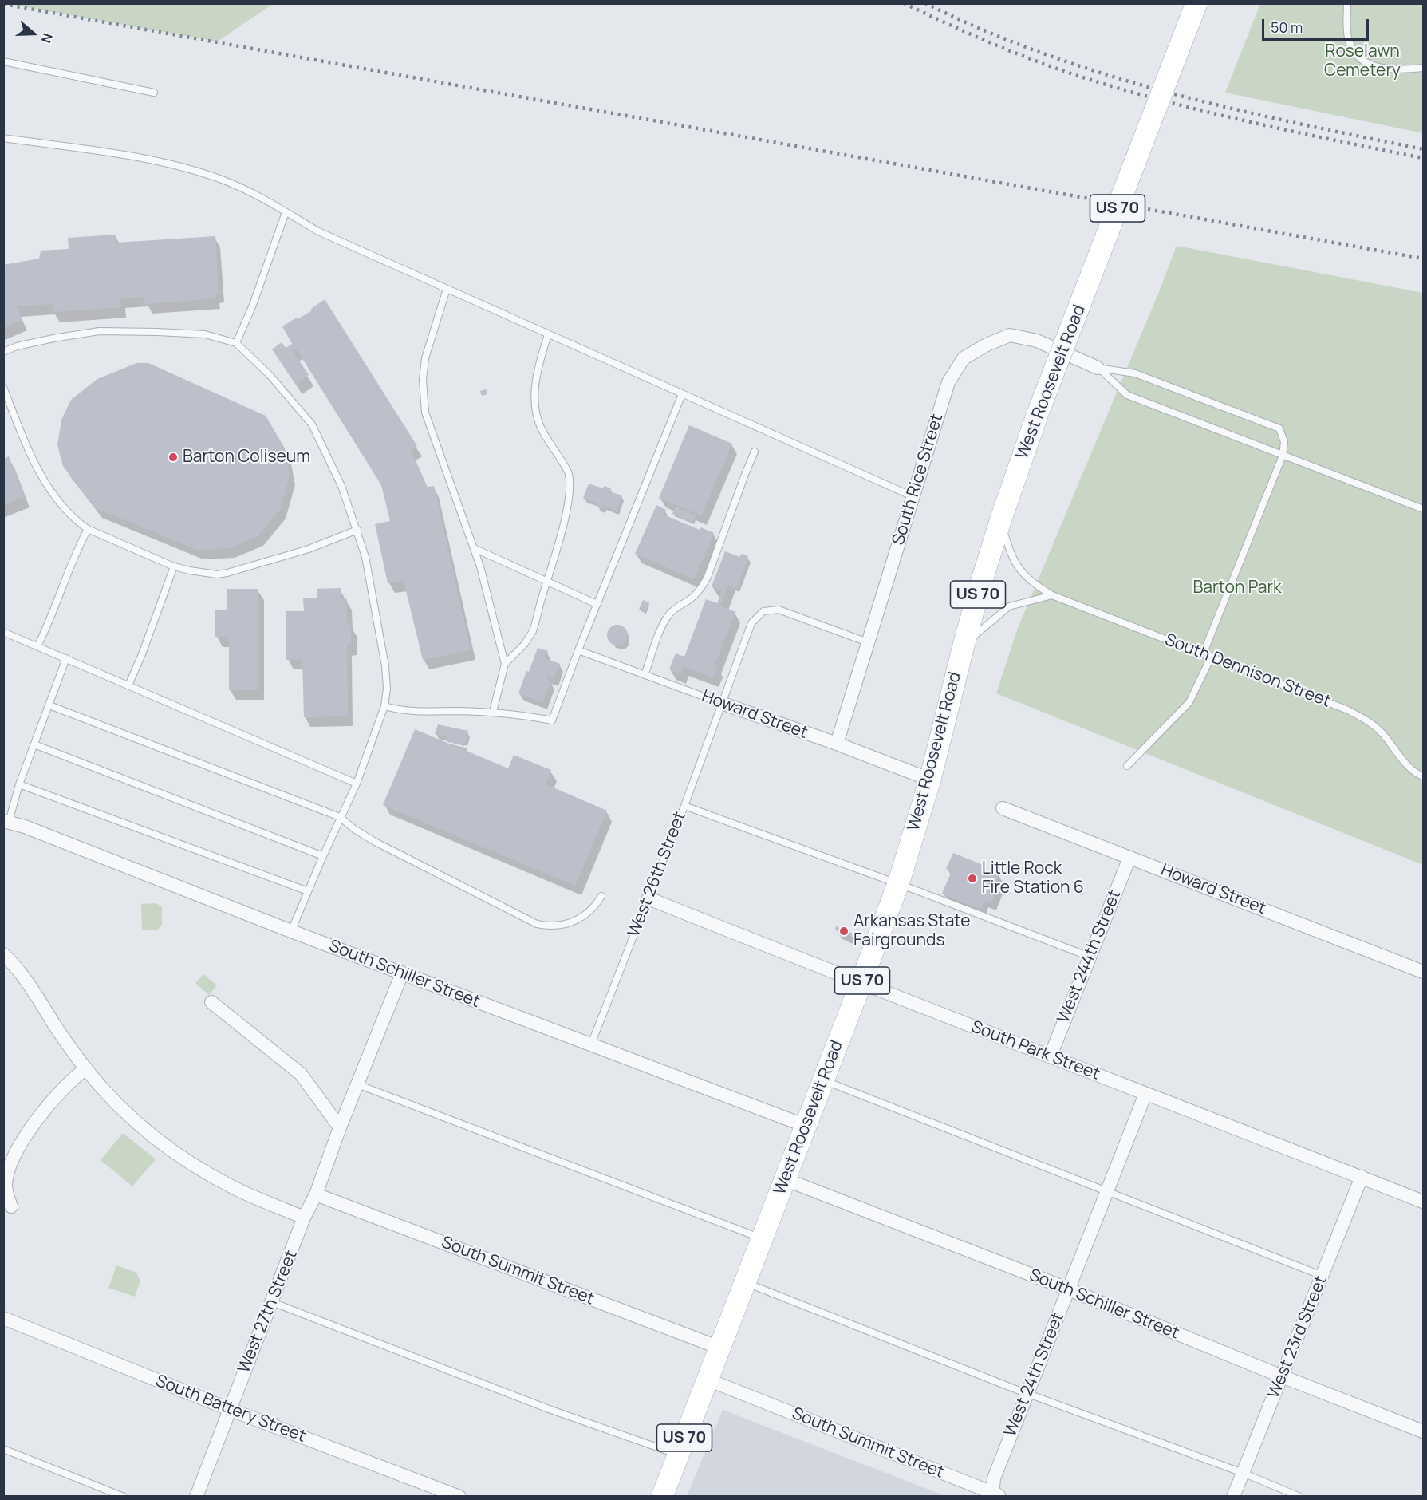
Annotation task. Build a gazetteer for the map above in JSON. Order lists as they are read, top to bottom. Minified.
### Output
{"streets":{"main road":["US 70","West Roosevelt Road"],"street":["South Rice Street","Howard Street","West 244th Street","South Schiller Street","South Park Street","South Summit Street","West 27th Street","West 23rd Street","West 24th Street","South Battery Street"],"lane":["South Dennison Street","West 26th Street"]},"crossings":[["West Roosevelt Road","South Dennison Street"],["West Roosevelt Road","Howard Street"],["West Roosevelt Road","South Schiller Street"],["West Roosevelt Road","South Park Street"],["West Roosevelt Road","South Summit Street"],["South Rice Street","Howard Street"],["South Rice Street","West 26th Street"],["Howard Street","West 26th Street"],["Howard Street","West 244th Street"],["West 26th Street","South Schiller Street"],["West 26th Street","South Park Street"],["West 244th Street","South Park Street"],["South Schiller Street","West 27th Street"],["South Schiller Street","West 23rd Street"],["South Schiller Street","West 24th Street"],["South Park Street","West 23rd Street"],["South Park Street","West 24th Street"],["South Summit Street","West 27th Street"],["South Summit Street","West 24th Street"],["West 27th Street","South Battery Street"]],"parks":["Roselawn Cemetery","Barton Park"],"places":["Barton Coliseum","Little Rock Fire Station 6","Arkansas State Fairgrounds"],"scale_bar":"50 m","north":"right"}
